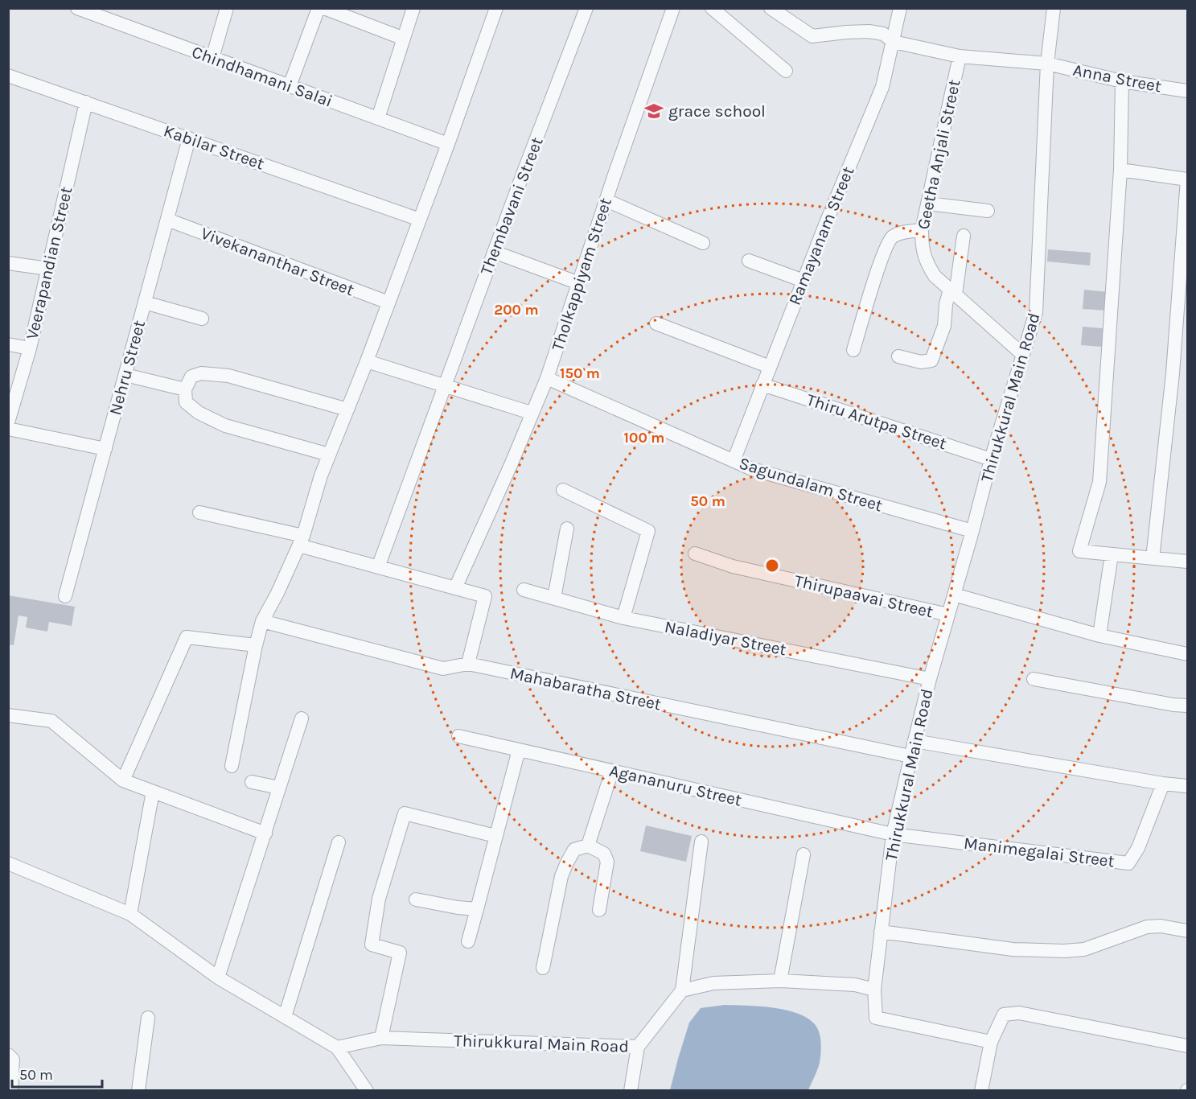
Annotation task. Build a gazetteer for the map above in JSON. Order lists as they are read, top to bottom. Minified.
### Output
{"streets":{"street":["Chindhamani Salai","Anna Street","Kabilar Street","Geetha Anjali Street","Thembavani Street","Ramayanam Street","Vivekananthar Street","Veerapandian Street","Tholkappiyam Street","Nehru Street","Thirukkural Main Road","Thiru Arutpa Street","Sagundalam Street","Thirupaavai Street","Naladiyar Street","Mahabaratha Street","Agananuru Street","Manimegalai Street"]},"crossings":[["Anna Street","Geetha Anjali Street"],["Anna Street","Ramayanam Street"],["Anna Street","Thirukkural Main Road"],["Kabilar Street","Veerapandian Street"],["Kabilar Street","Nehru Street"],["Geetha Anjali Street","Thirukkural Main Road"],["Ramayanam Street","Thiru Arutpa Street"],["Ramayanam Street","Sagundalam Street"],["Vivekananthar Street","Nehru Street"],["Tholkappiyam Street","Sagundalam Street"],["Thirukkural Main Road","Thiru Arutpa Street"],["Thirukkural Main Road","Sagundalam Street"],["Thirukkural Main Road","Thirupaavai Street"],["Thirukkural Main Road","Naladiyar Street"],["Thirukkural Main Road","Mahabaratha Street"],["Thirukkural Main Road","Agananuru Street"],["Thirukkural Main Road","Manimegalai Street"],["Agananuru Street","Manimegalai Street"]],"places":{"school or university":["grace school"]},"scale_bar":"50 m","rings":["200 m","150 m","100 m","50 m"]}
